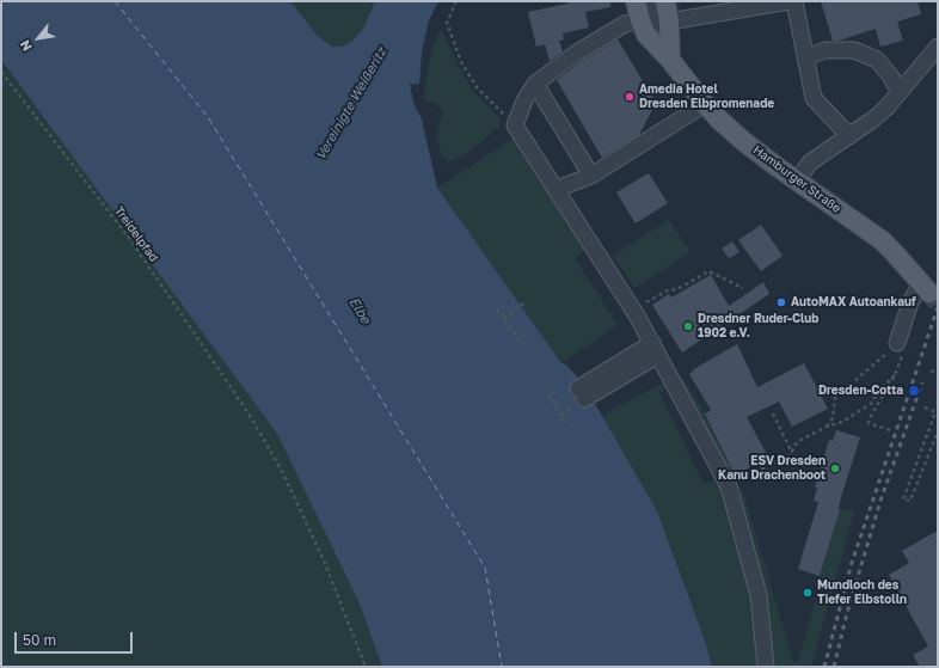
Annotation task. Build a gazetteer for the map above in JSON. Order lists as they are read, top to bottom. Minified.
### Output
{"streets":{"main road":["Hamburger Straße"],"path":["Treidelpfad"]},"water":["Vereinigte Weißeritz","Elbe"],"places":["Amedia Hotel Dresden Elbpromenade","AutoMAX Autoankauf","Dresdner Ruder-Club 1902 e.V.","Dresden-Cotta","ESV Dresden Kanu Drachenboot","Mundloch des Tiefer Elbstolln"],"scale_bar":"50 m","north":"bottom left"}
